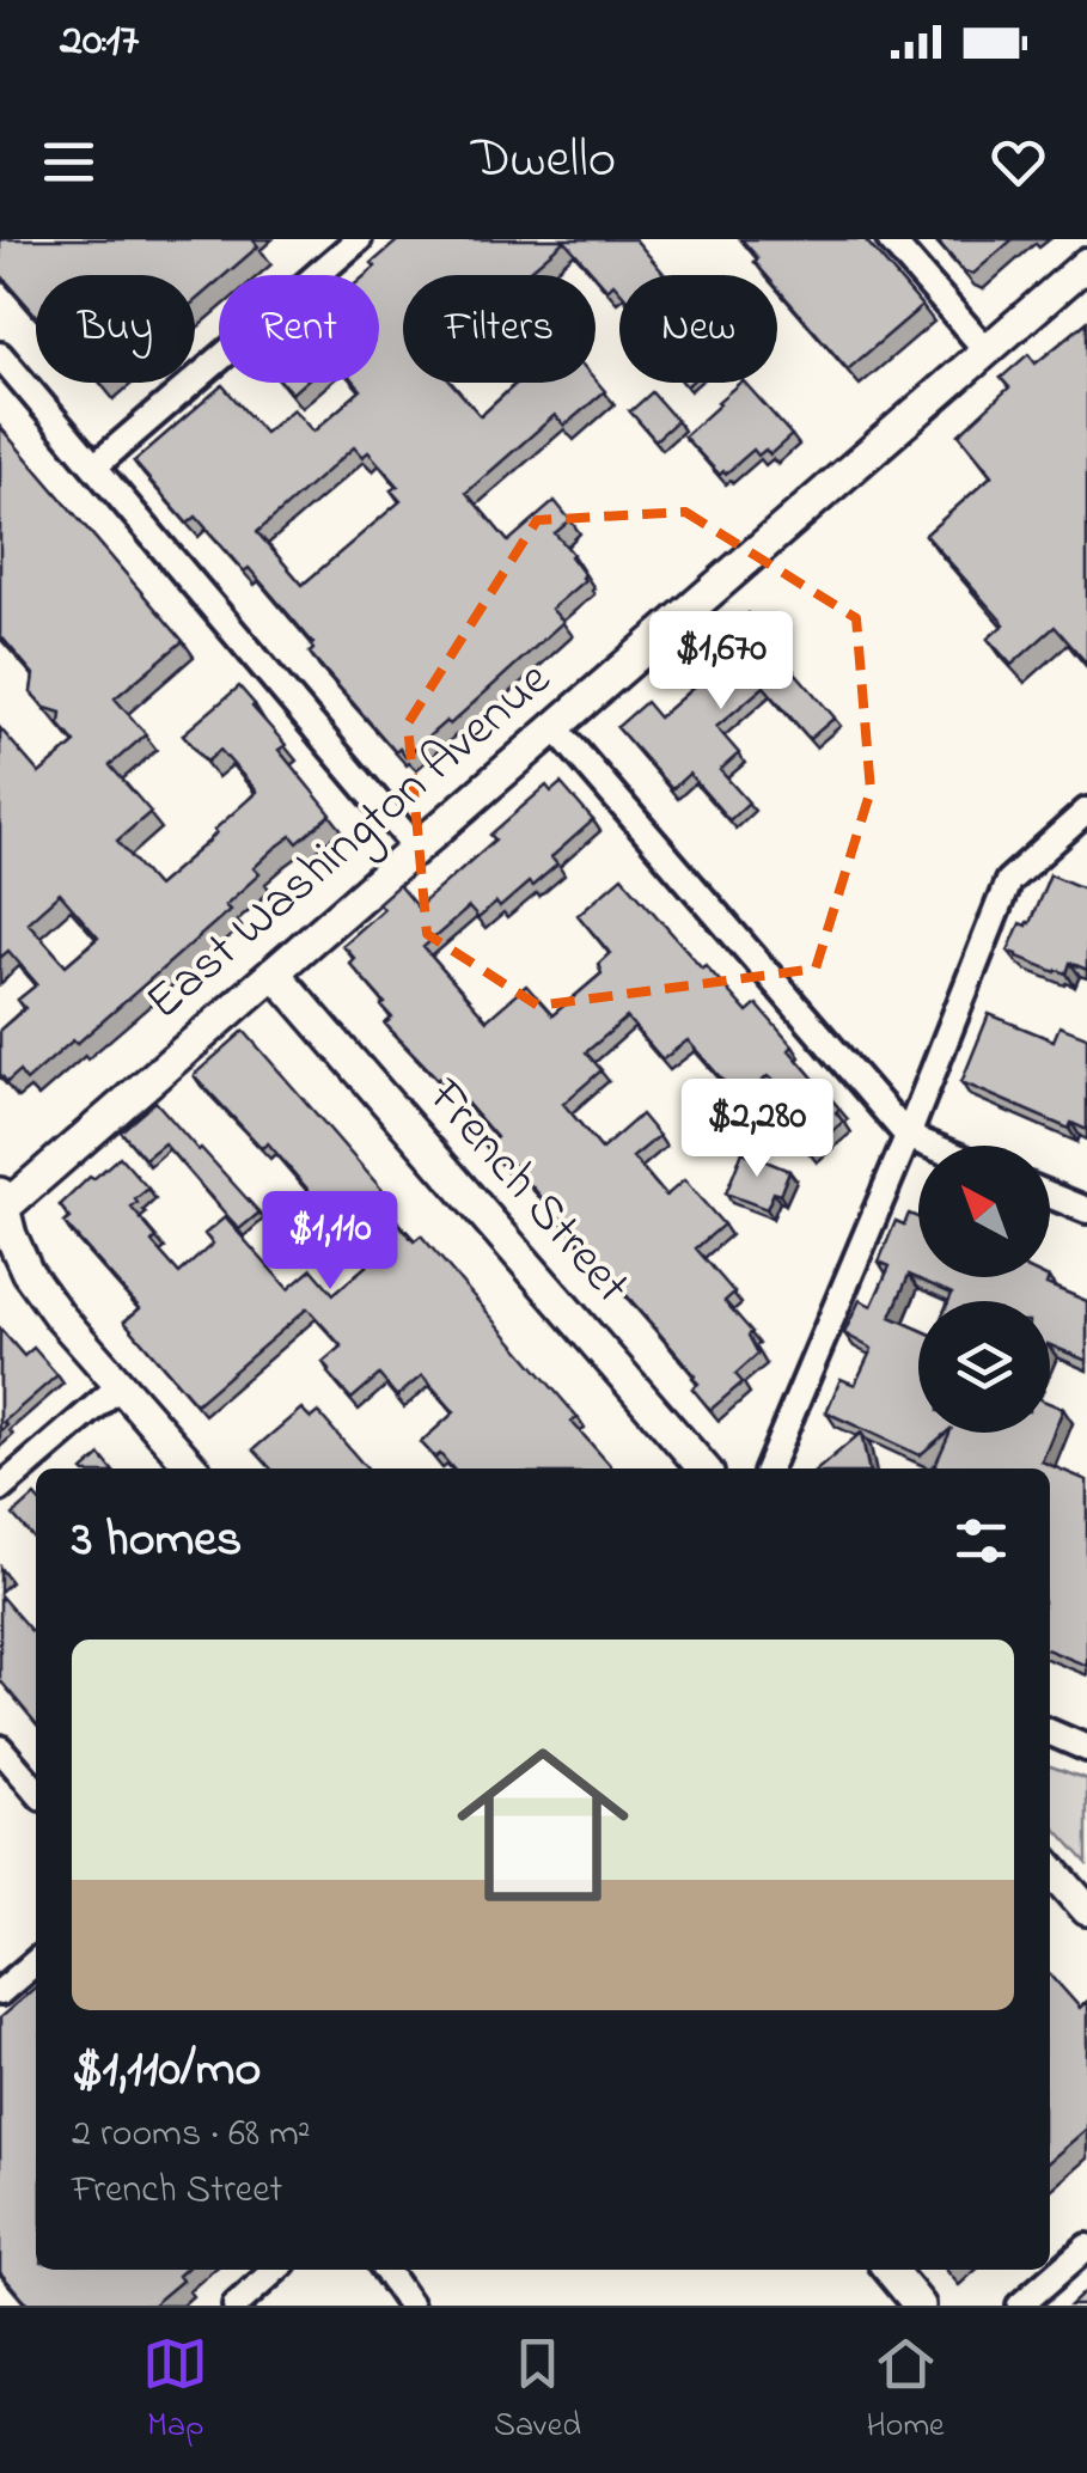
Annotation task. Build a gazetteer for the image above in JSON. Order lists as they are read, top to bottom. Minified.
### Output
{"streets":{"street":["East Washington Avenue","French Street"]},"crossings":[["East Washington Avenue","French Street"]],"north":"top left","page":{"status":"20:17","header":"Dwello","chip":["Buy","Rent","Filters","New"],"price":["$1,670","$2,280","$1,110"],"heading":"3 homes","list":[{"name":"$1,110/mo","note":"2 rooms · 68 m² · French Street"}],"tabs":["Map","Saved","Home"]}}
